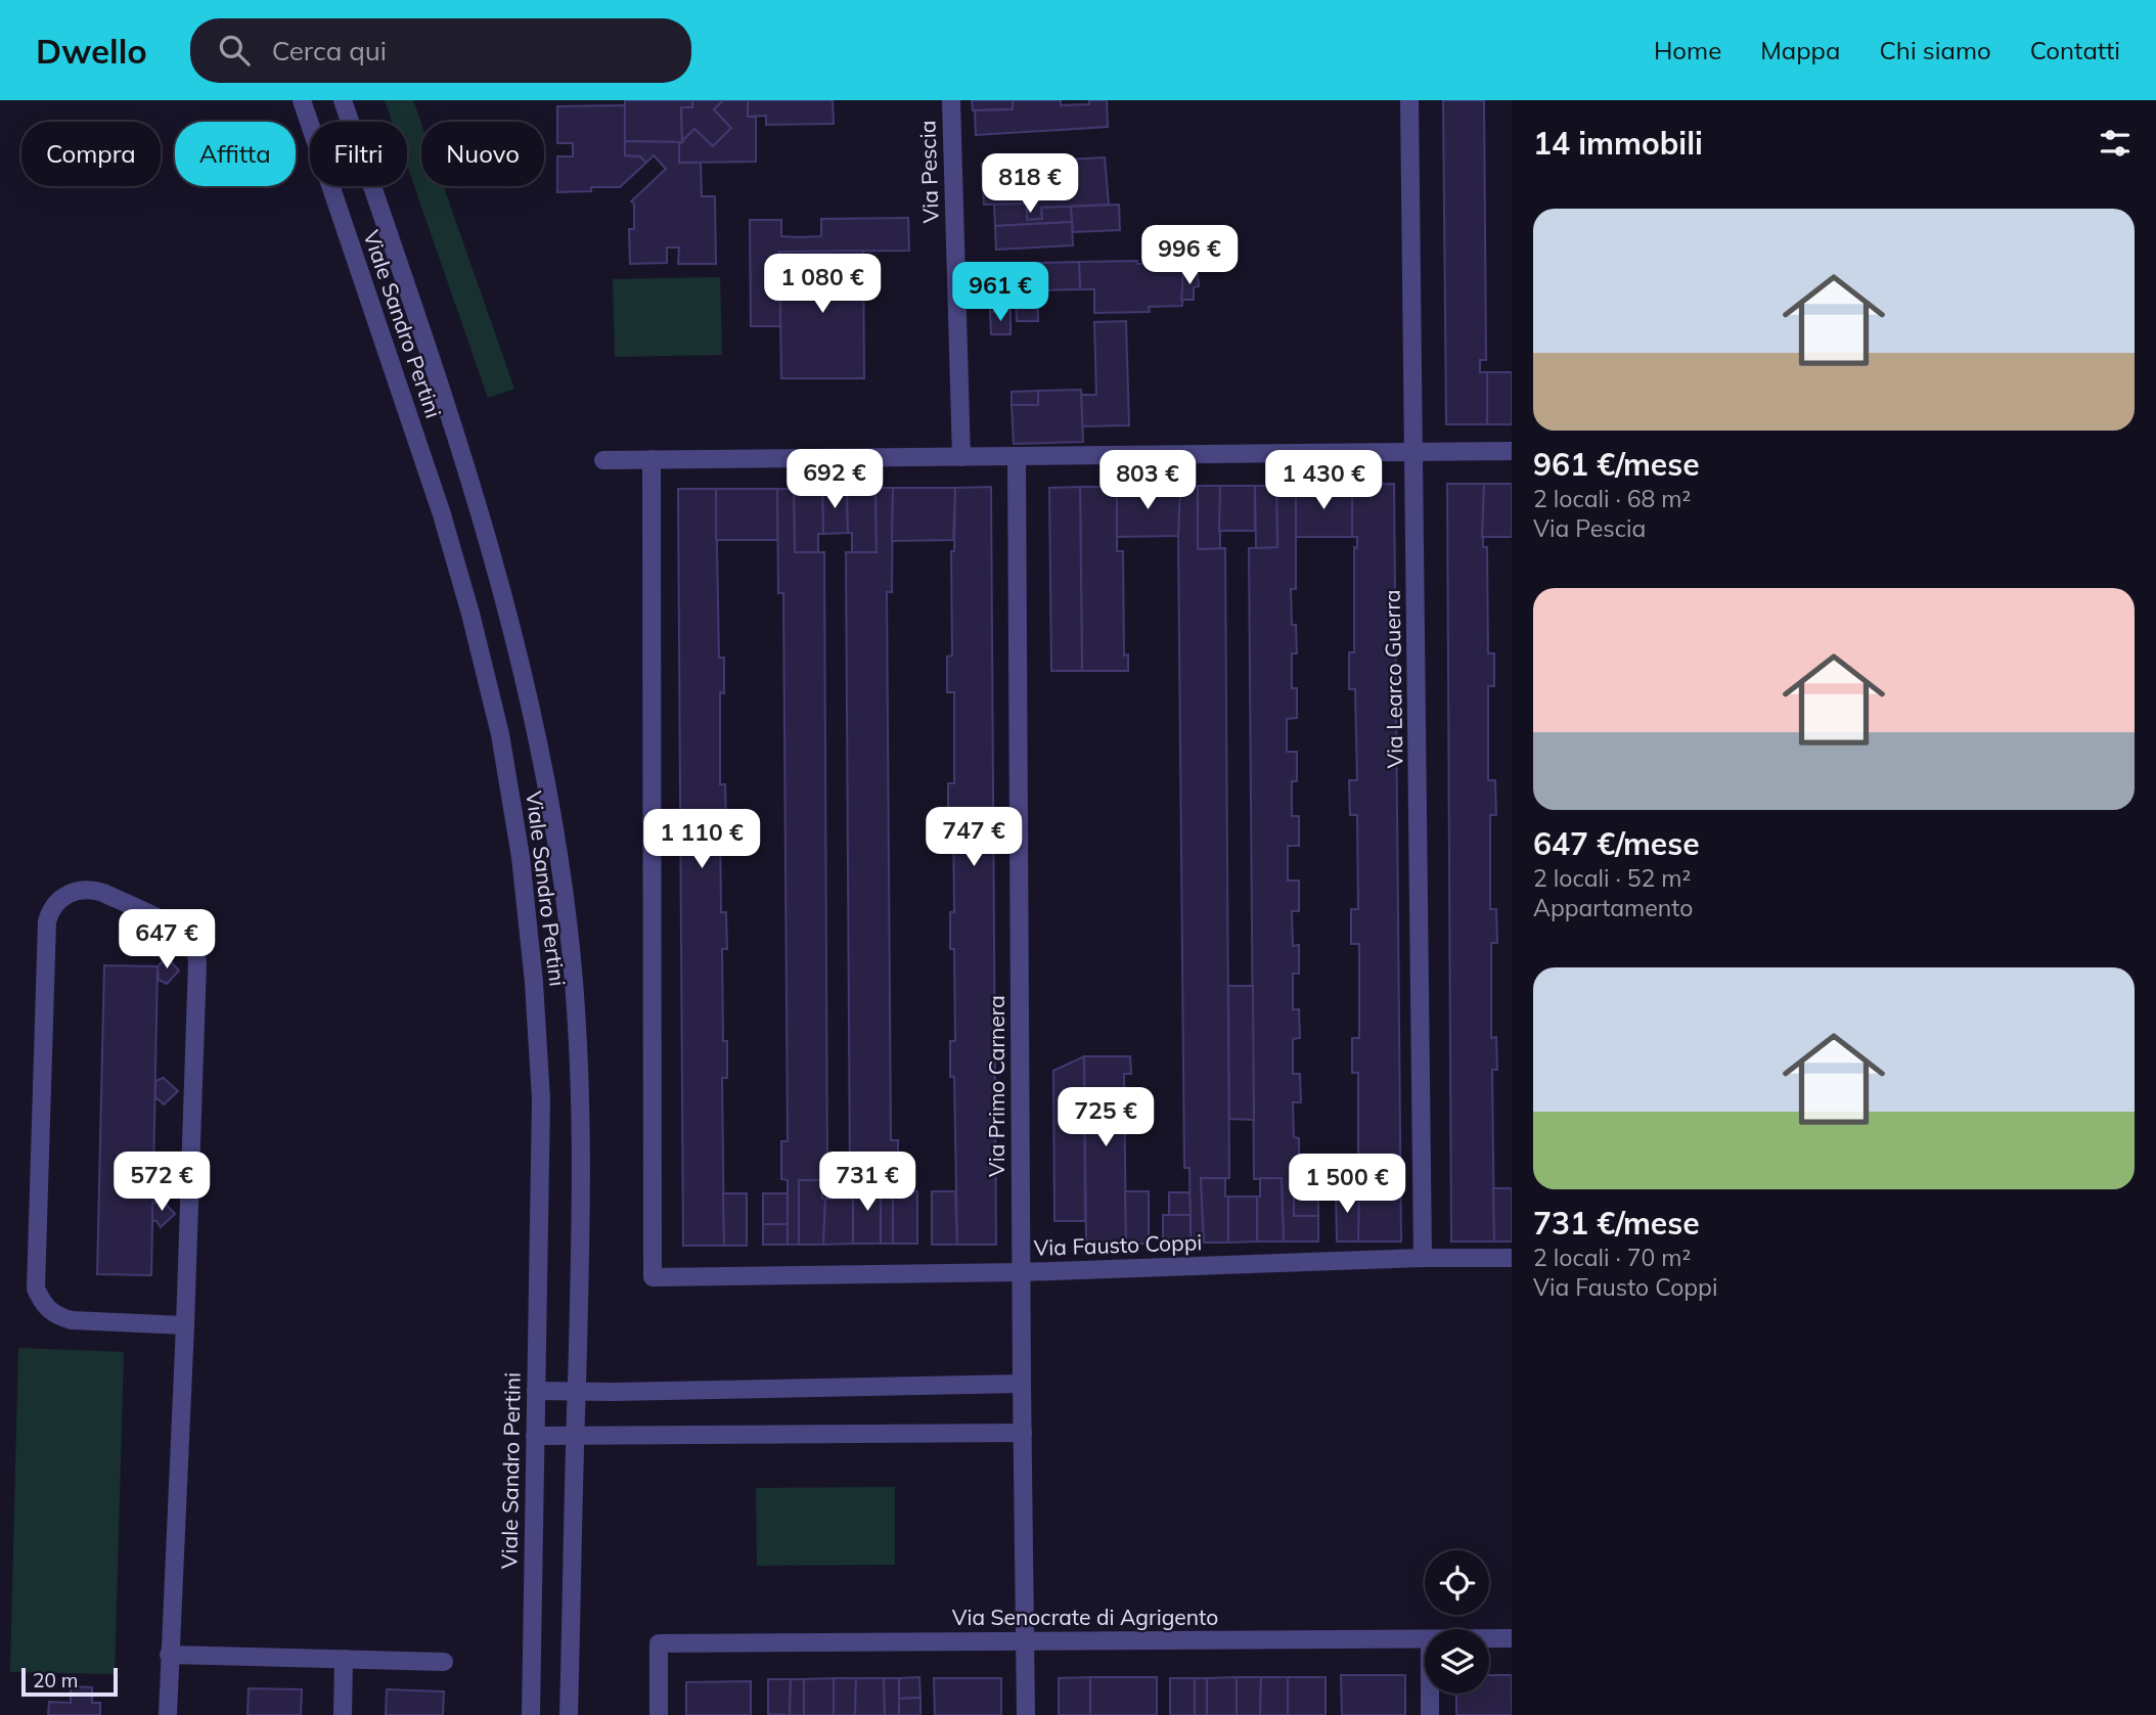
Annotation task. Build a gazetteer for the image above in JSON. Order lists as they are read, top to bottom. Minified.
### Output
{"streets":{"street":["Via Pescia","Viale Sandro Pertini","Via Learco Guerra","Via Primo Carnera","Via Fausto Coppi","Via Senocrate di Agrigento"]},"crossings":[["Via Learco Guerra","Via Fausto Coppi"],["Via Primo Carnera","Via Fausto Coppi"],["Via Primo Carnera","Via Senocrate di Agrigento"]],"scale_bar":"20 m","page":{"header":"Dwello","search":"Cerca qui","nav":["Home","Mappa","Chi siamo","Contatti"],"heading":"14 immobili","chip":["Compra","Affitta","Filtri","Nuovo"],"price":["818 €","996 €","1 080 €","961 €","692 €","803 €","1 430 €","747 €","1 110 €","647 €","725 €","572 €","731 €","1 500 €"],"list":[{"name":"961 €/mese","note":"2 locali · 68 m² · Via Pescia"},{"name":"647 €/mese","note":"2 locali · 52 m² · Appartamento"},{"name":"731 €/mese","note":"2 locali · 70 m² · Via Fausto Coppi"}],"scale":"20 m"}}
